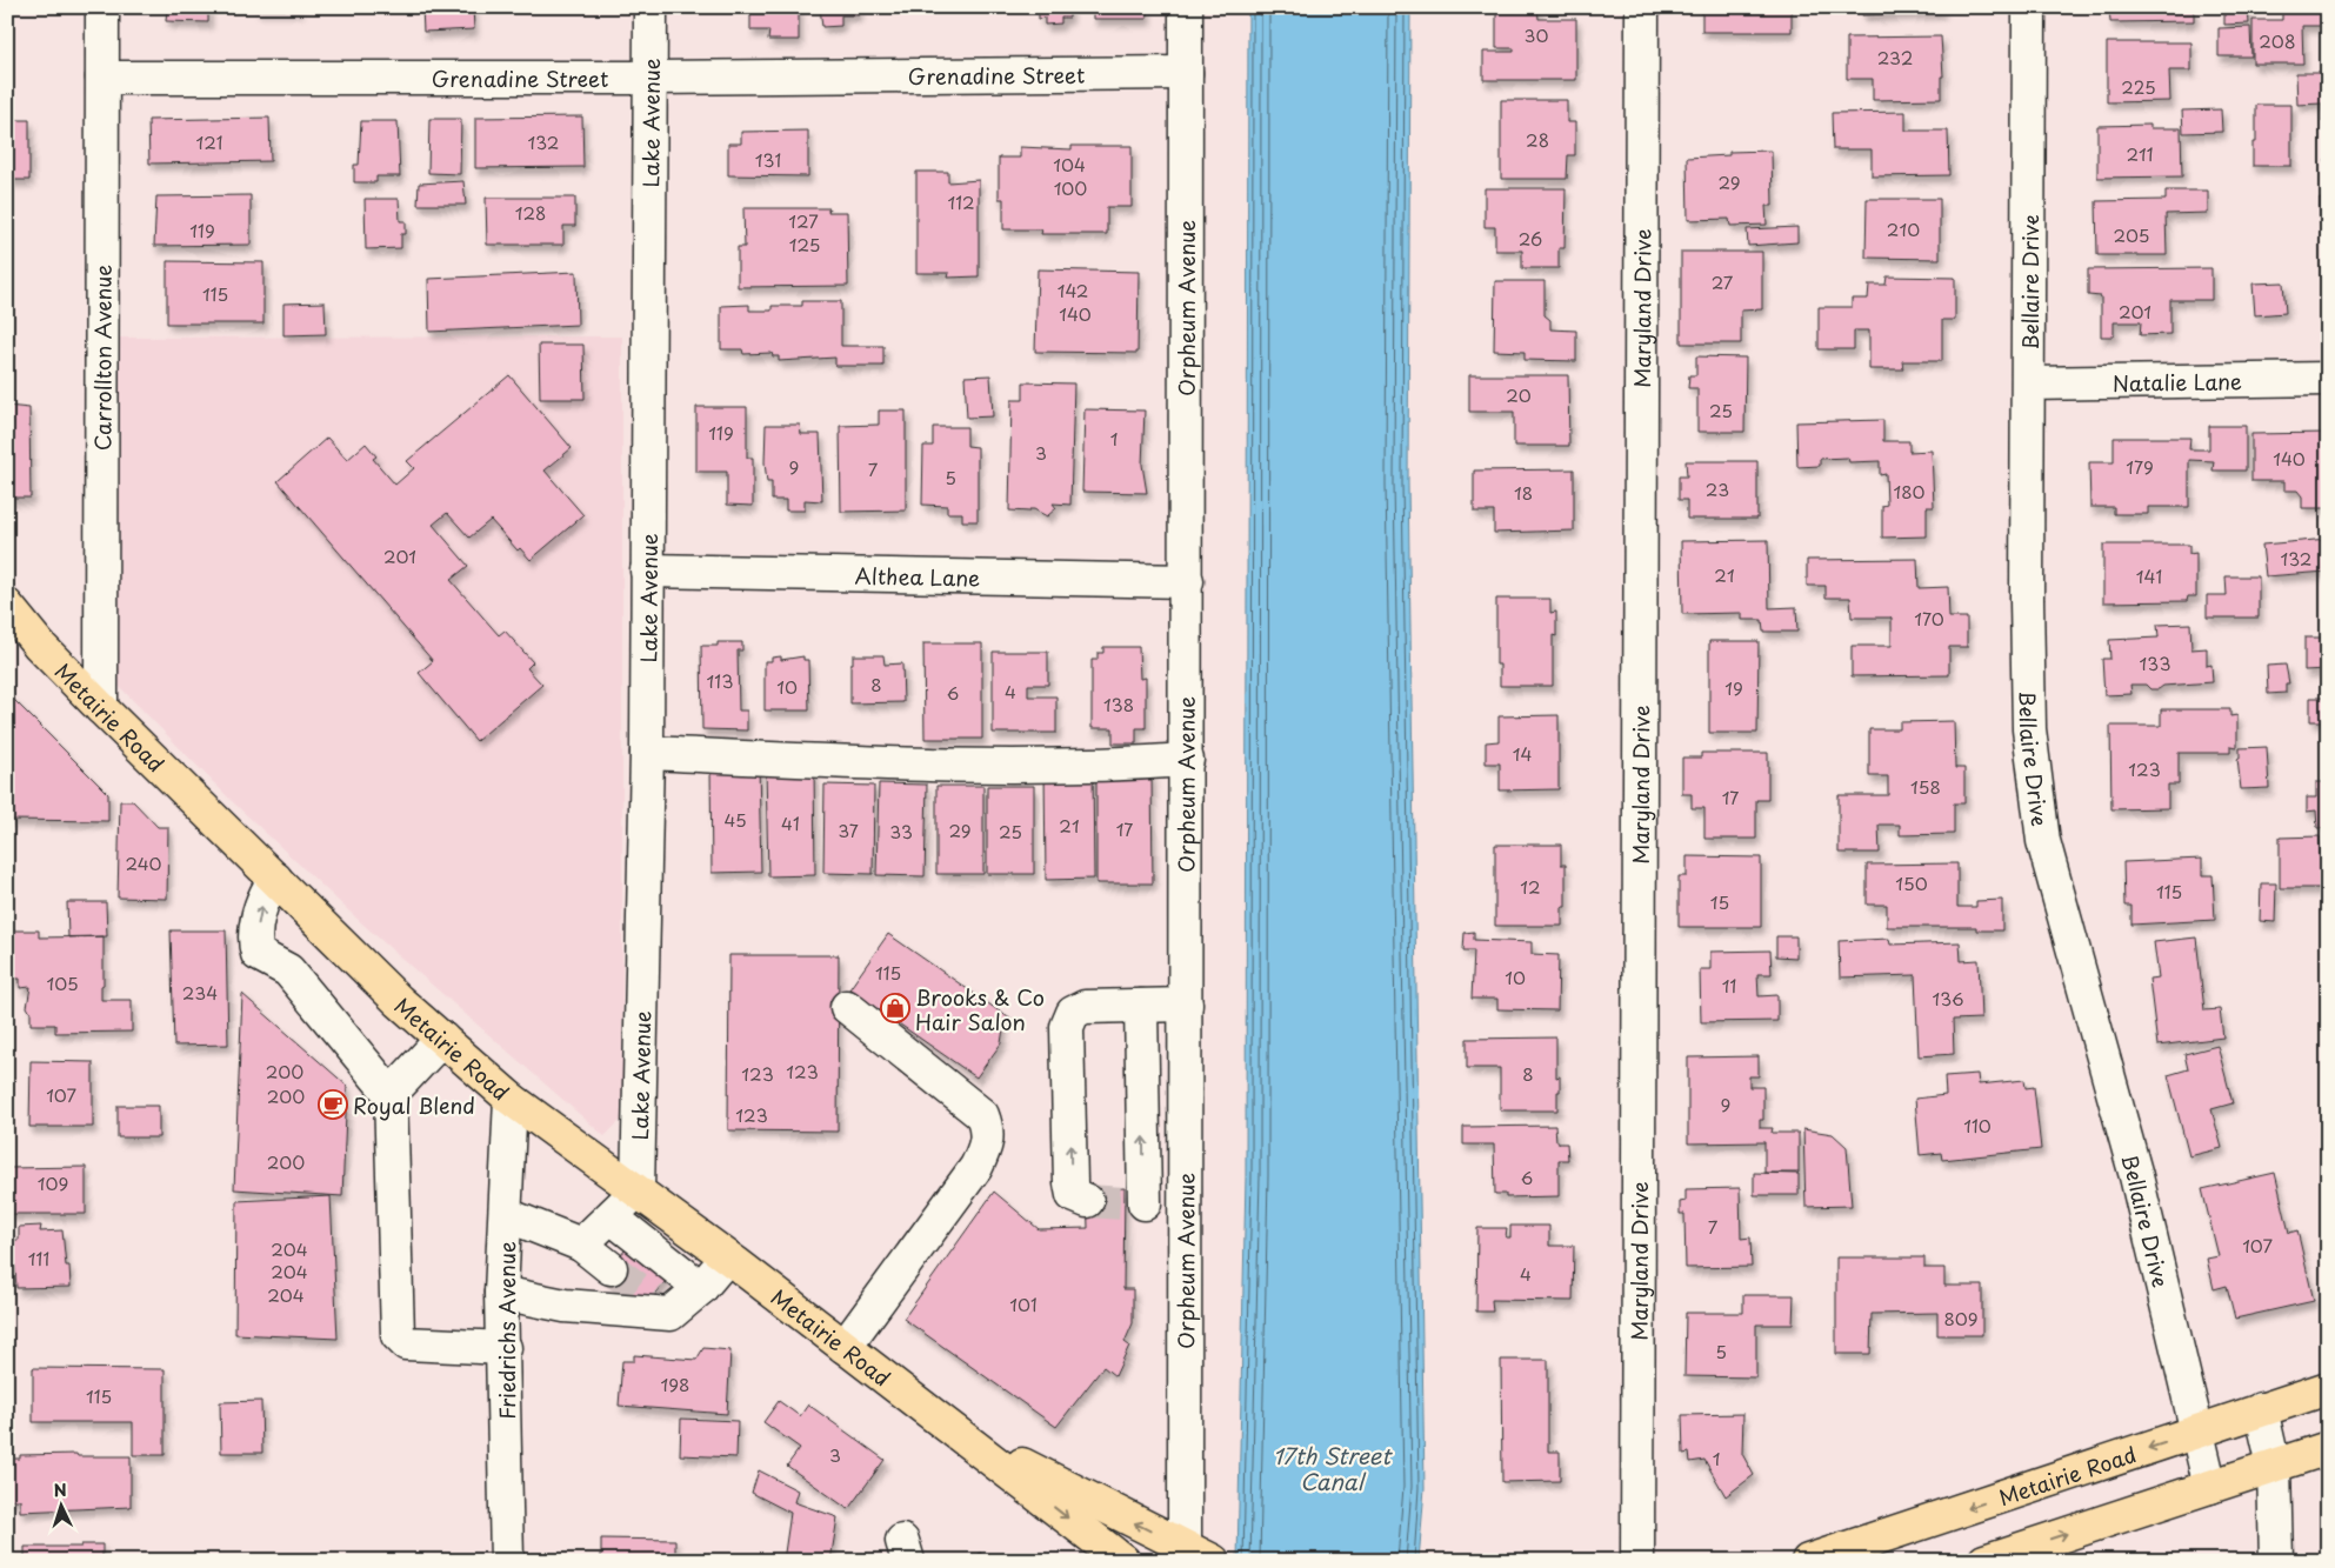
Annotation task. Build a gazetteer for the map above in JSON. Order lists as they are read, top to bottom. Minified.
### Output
{"streets":{"main road":["Metairie Road"],"street":["Grenadine Street","Lake Avenue","Bellaire Drive","Orpheum Avenue","Maryland Drive","Carrollton Avenue","Natalie Lane","Althea Lane","Friedrichs Avenue"]},"crossings":[["Grenadine Street","Lake Avenue"],["Grenadine Street","Orpheum Avenue"],["Grenadine Street","Carrollton Avenue"],["Lake Avenue","Althea Lane"],["Lake Avenue","Metairie Road"],["Bellaire Drive","Natalie Lane"],["Bellaire Drive","Metairie Road"],["Orpheum Avenue","Althea Lane"],["Orpheum Avenue","Metairie Road"],["Carrollton Avenue","Metairie Road"],["Metairie Road","Friedrichs Avenue"]],"water":["17th Street Canal"],"places":{"shop":["Brooks & Co Hair Salon"],"cafe":["Royal Blend"]},"house_numbers":["30","208","232","225","28","121","132","211","131","104","29","100","112","128","127","210","119","205","26","125","27","142","115","201","140","20","25","119","1","3","140","9","179","7","5","23","180","18","201","132","21","141","170","133","113","8","10","19","4","6","138","14","123","158","17","45","41","21","17","37","29","33","25","240","150","12","115","15","115","10","105","11","234","136","200","123","123","8","107","200","9","123","110","200","6","109","7","107","204","111","204","4","204","101","809","5","198","115","3","1"],"north":"top"}
